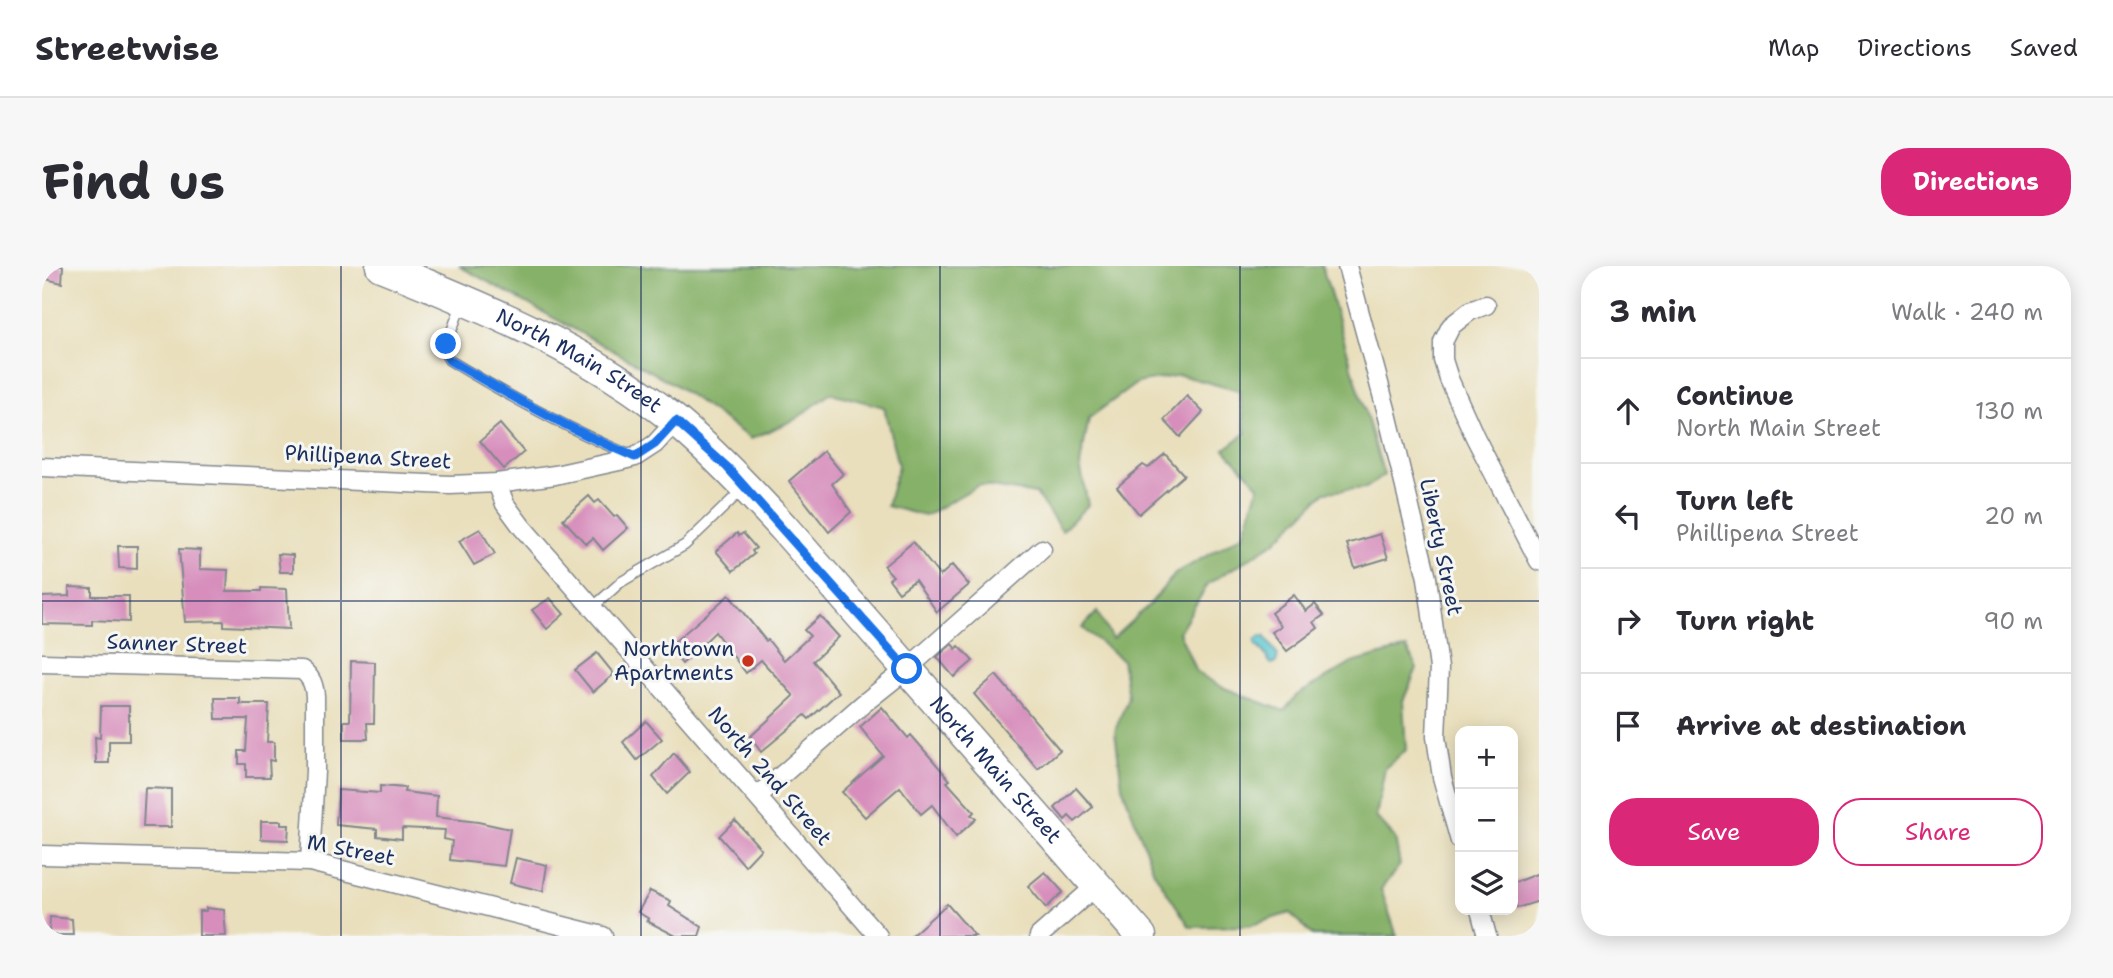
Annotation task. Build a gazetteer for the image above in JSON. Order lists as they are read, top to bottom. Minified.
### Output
{"streets":{"main road":["North Main Street"],"street":["Phillipena Street","Liberty Street","Sanner Street","North 2nd Street","M Street"]},"crossings":[["North Main Street","Phillipena Street"],["Phillipena Street","North 2nd Street"],["Sanner Street","M Street"]],"places":["Northtown Apartments"],"page":{"header":"Streetwise","nav":["Map","Directions","Saved"],"buttons":["Directions",["Save","Share"]],"title":"Find us","heading":["3 min","Walk · 240 m"],"list":[["Continue","North Main Street","130 m"],["Turn left","Phillipena Street","20 m"],["Turn right","90 m"],"Arrive at destination"],"map_buttons":["+","−"]}}
